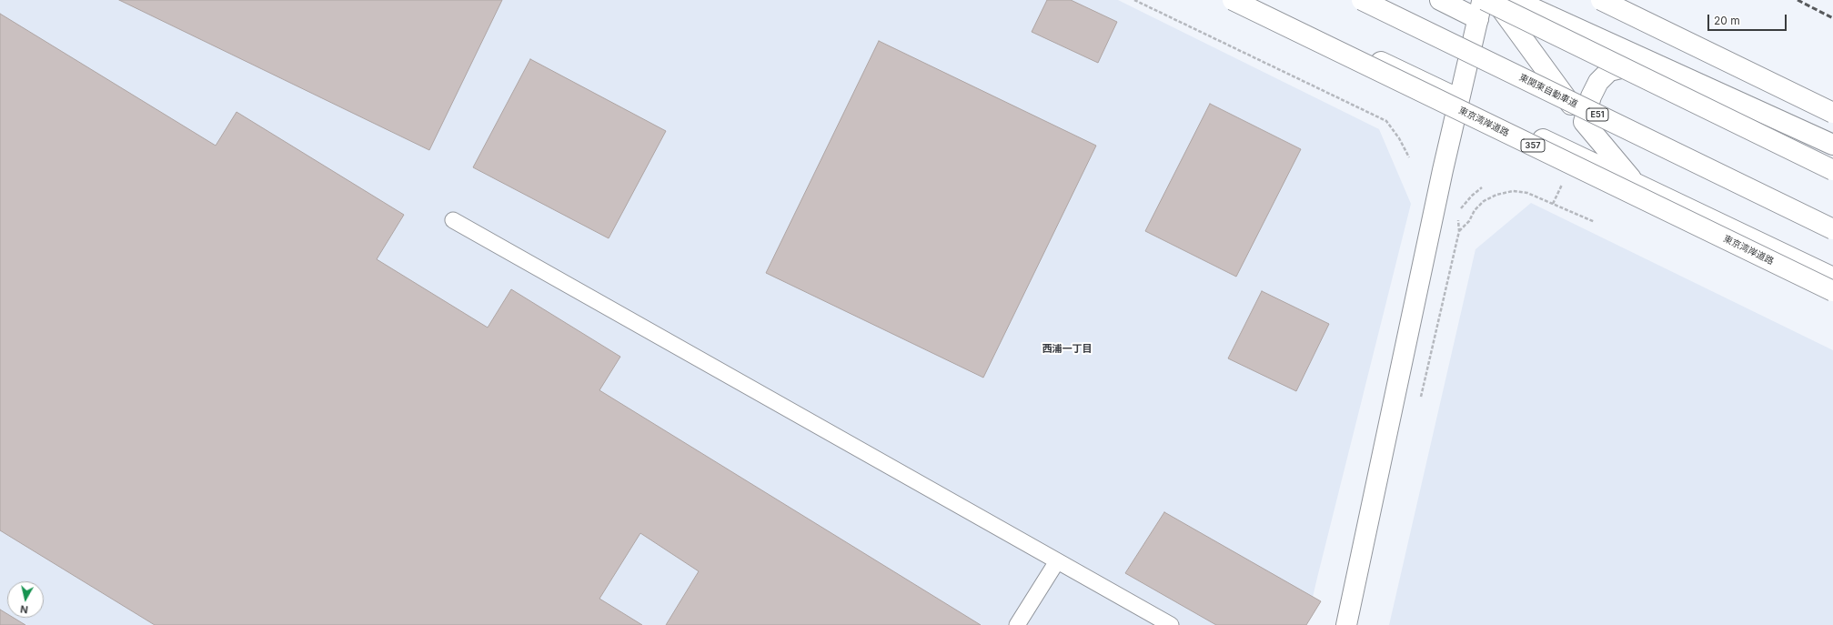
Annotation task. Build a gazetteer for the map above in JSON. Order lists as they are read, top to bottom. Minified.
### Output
{"streets":{"main road":["東関東自動車道","E51","東京湾岸道路","357"]},"districts":["西浦一丁目"],"scale_bar":"20 m","north":"bottom"}
